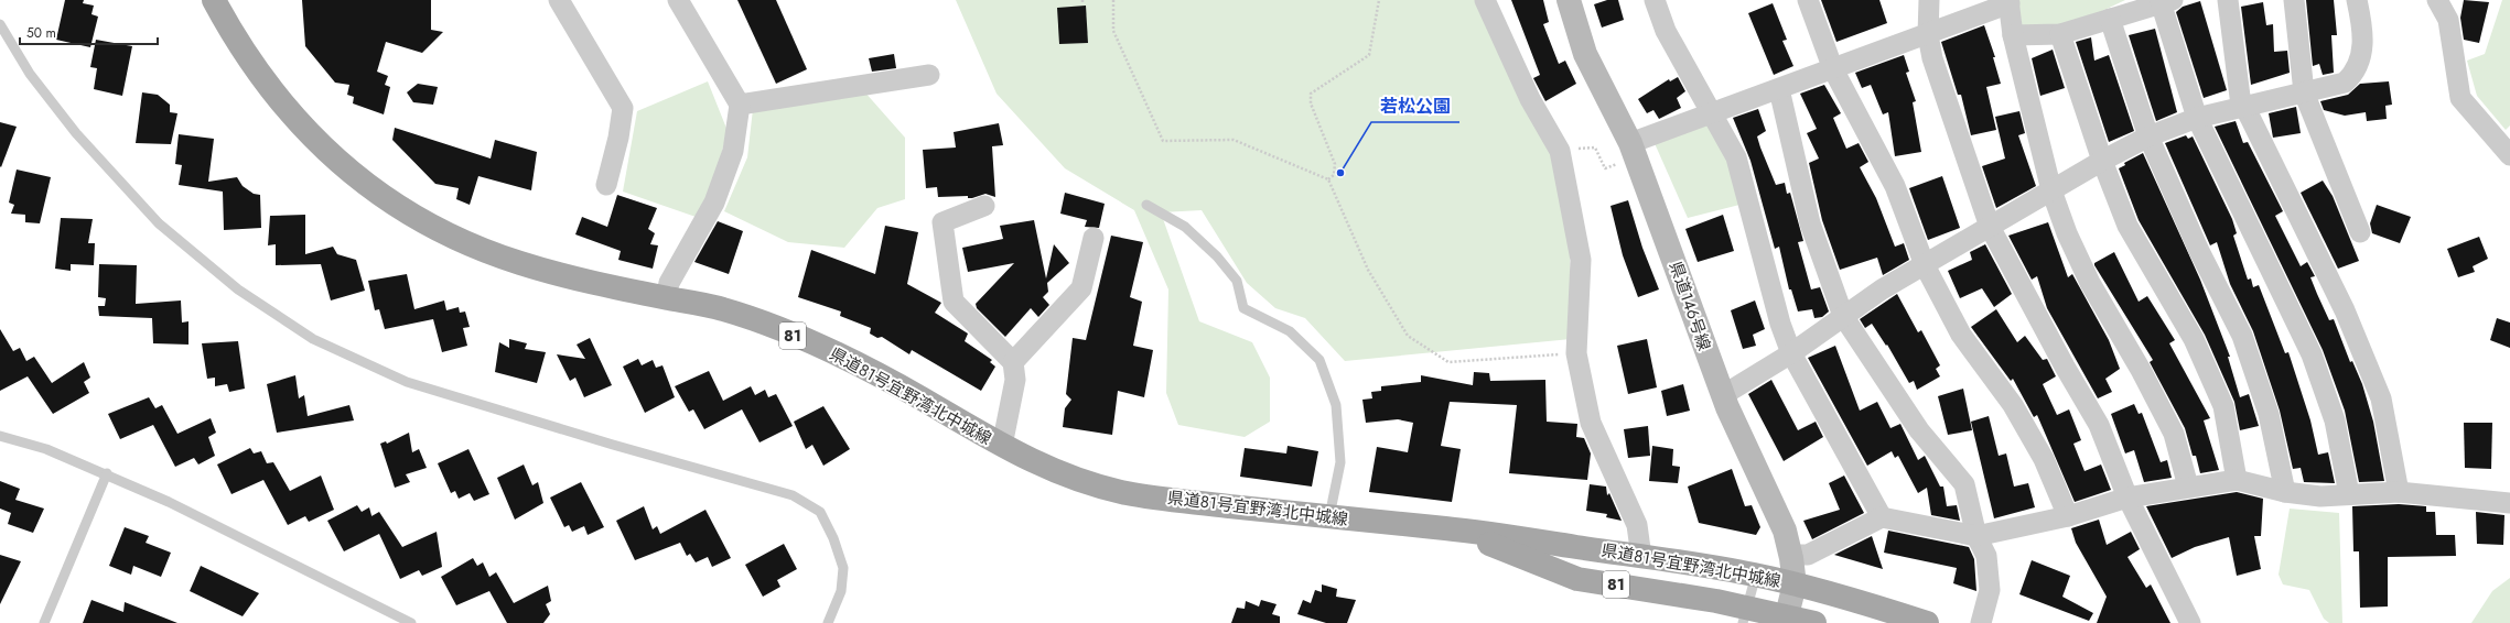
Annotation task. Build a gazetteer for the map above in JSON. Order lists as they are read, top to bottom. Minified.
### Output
{"streets":{"main road":["県道146号線","81","県道81号宜野湾北中城線"]},"crossings":[["県道146号線","県道81号宜野湾北中城線"]],"places":["若松公園"],"scale_bar":"50 m"}
